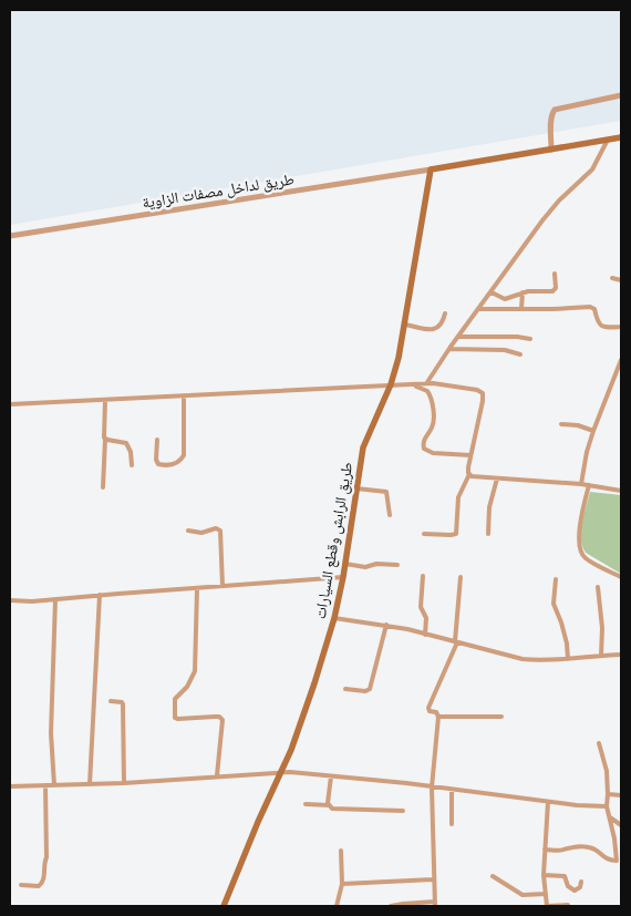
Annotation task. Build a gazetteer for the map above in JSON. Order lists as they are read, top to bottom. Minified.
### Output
{"streets":{"main road":["طريق الرابش وقطع السيارات"],"street":["طريق لداخل مصفات الزاوية"]},"crossings":[["طريق لداخل مصفات الزاوية","طريق الرابش وقطع السيارات"]]}
